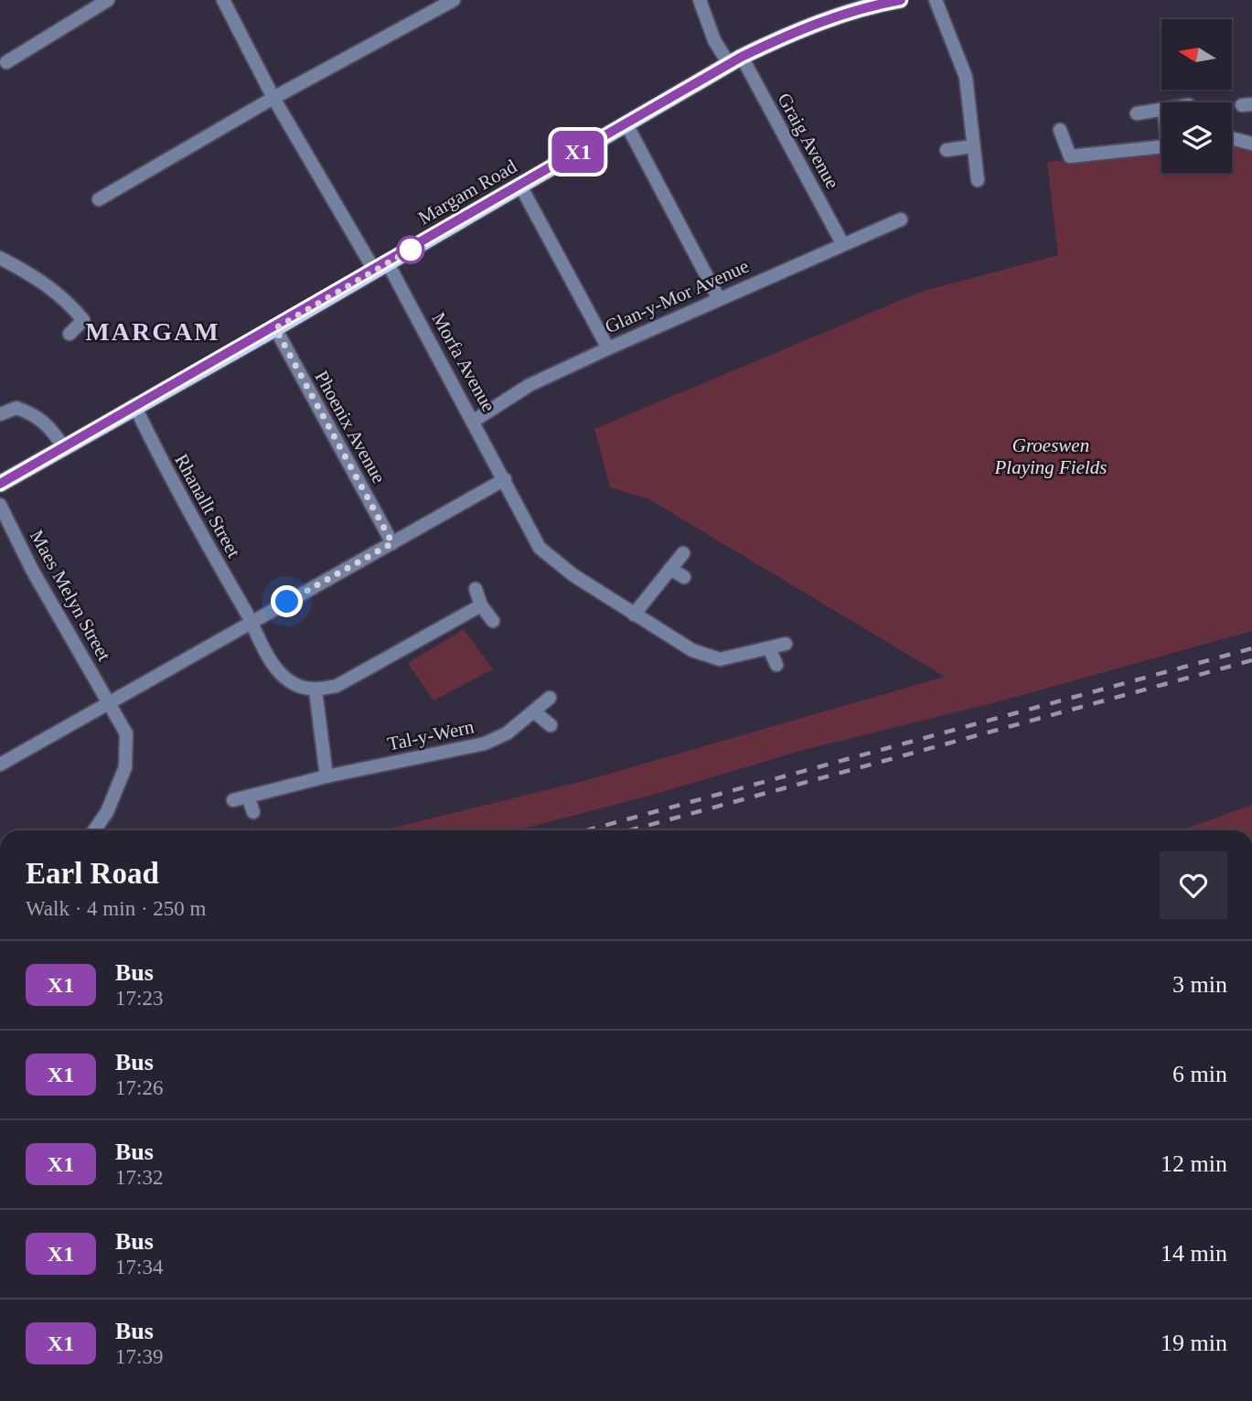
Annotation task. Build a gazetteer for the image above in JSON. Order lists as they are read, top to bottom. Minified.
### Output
{"streets":{"main road":["Margam Road"],"street":["Graig Avenue","Glan-y-Mor Avenue","Morfa Avenue","Phoenix Avenue","Rhanallt Street","Maes Melyn Street","Tal-y-Wern"]},"crossings":[["Graig Avenue","Margam Road"],["Graig Avenue","Glan-y-Mor Avenue"],["Margam Road","Morfa Avenue"],["Margam Road","Phoenix Avenue"],["Margam Road","Rhanallt Street"],["Glan-y-Mor Avenue","Morfa Avenue"]],"districts":["MARGAM"],"parks":["Groeswen Playing Fields"],"lines":["bus line X1"],"north":"left","page":{"on_map":"X1","heading":["Earl Road","Walk · 4 min · 250 m"],"list":[{"mark":"X1","name":"Bus","note":"17:23","value":"3 min"},{"mark":"X1","name":"Bus","note":"17:26","value":"6 min"},{"mark":"X1","name":"Bus","note":"17:32","value":"12 min"},{"mark":"X1","name":"Bus","note":"17:34","value":"14 min"},{"mark":"X1","name":"Bus","note":"17:39","value":"19 min"}]}}
